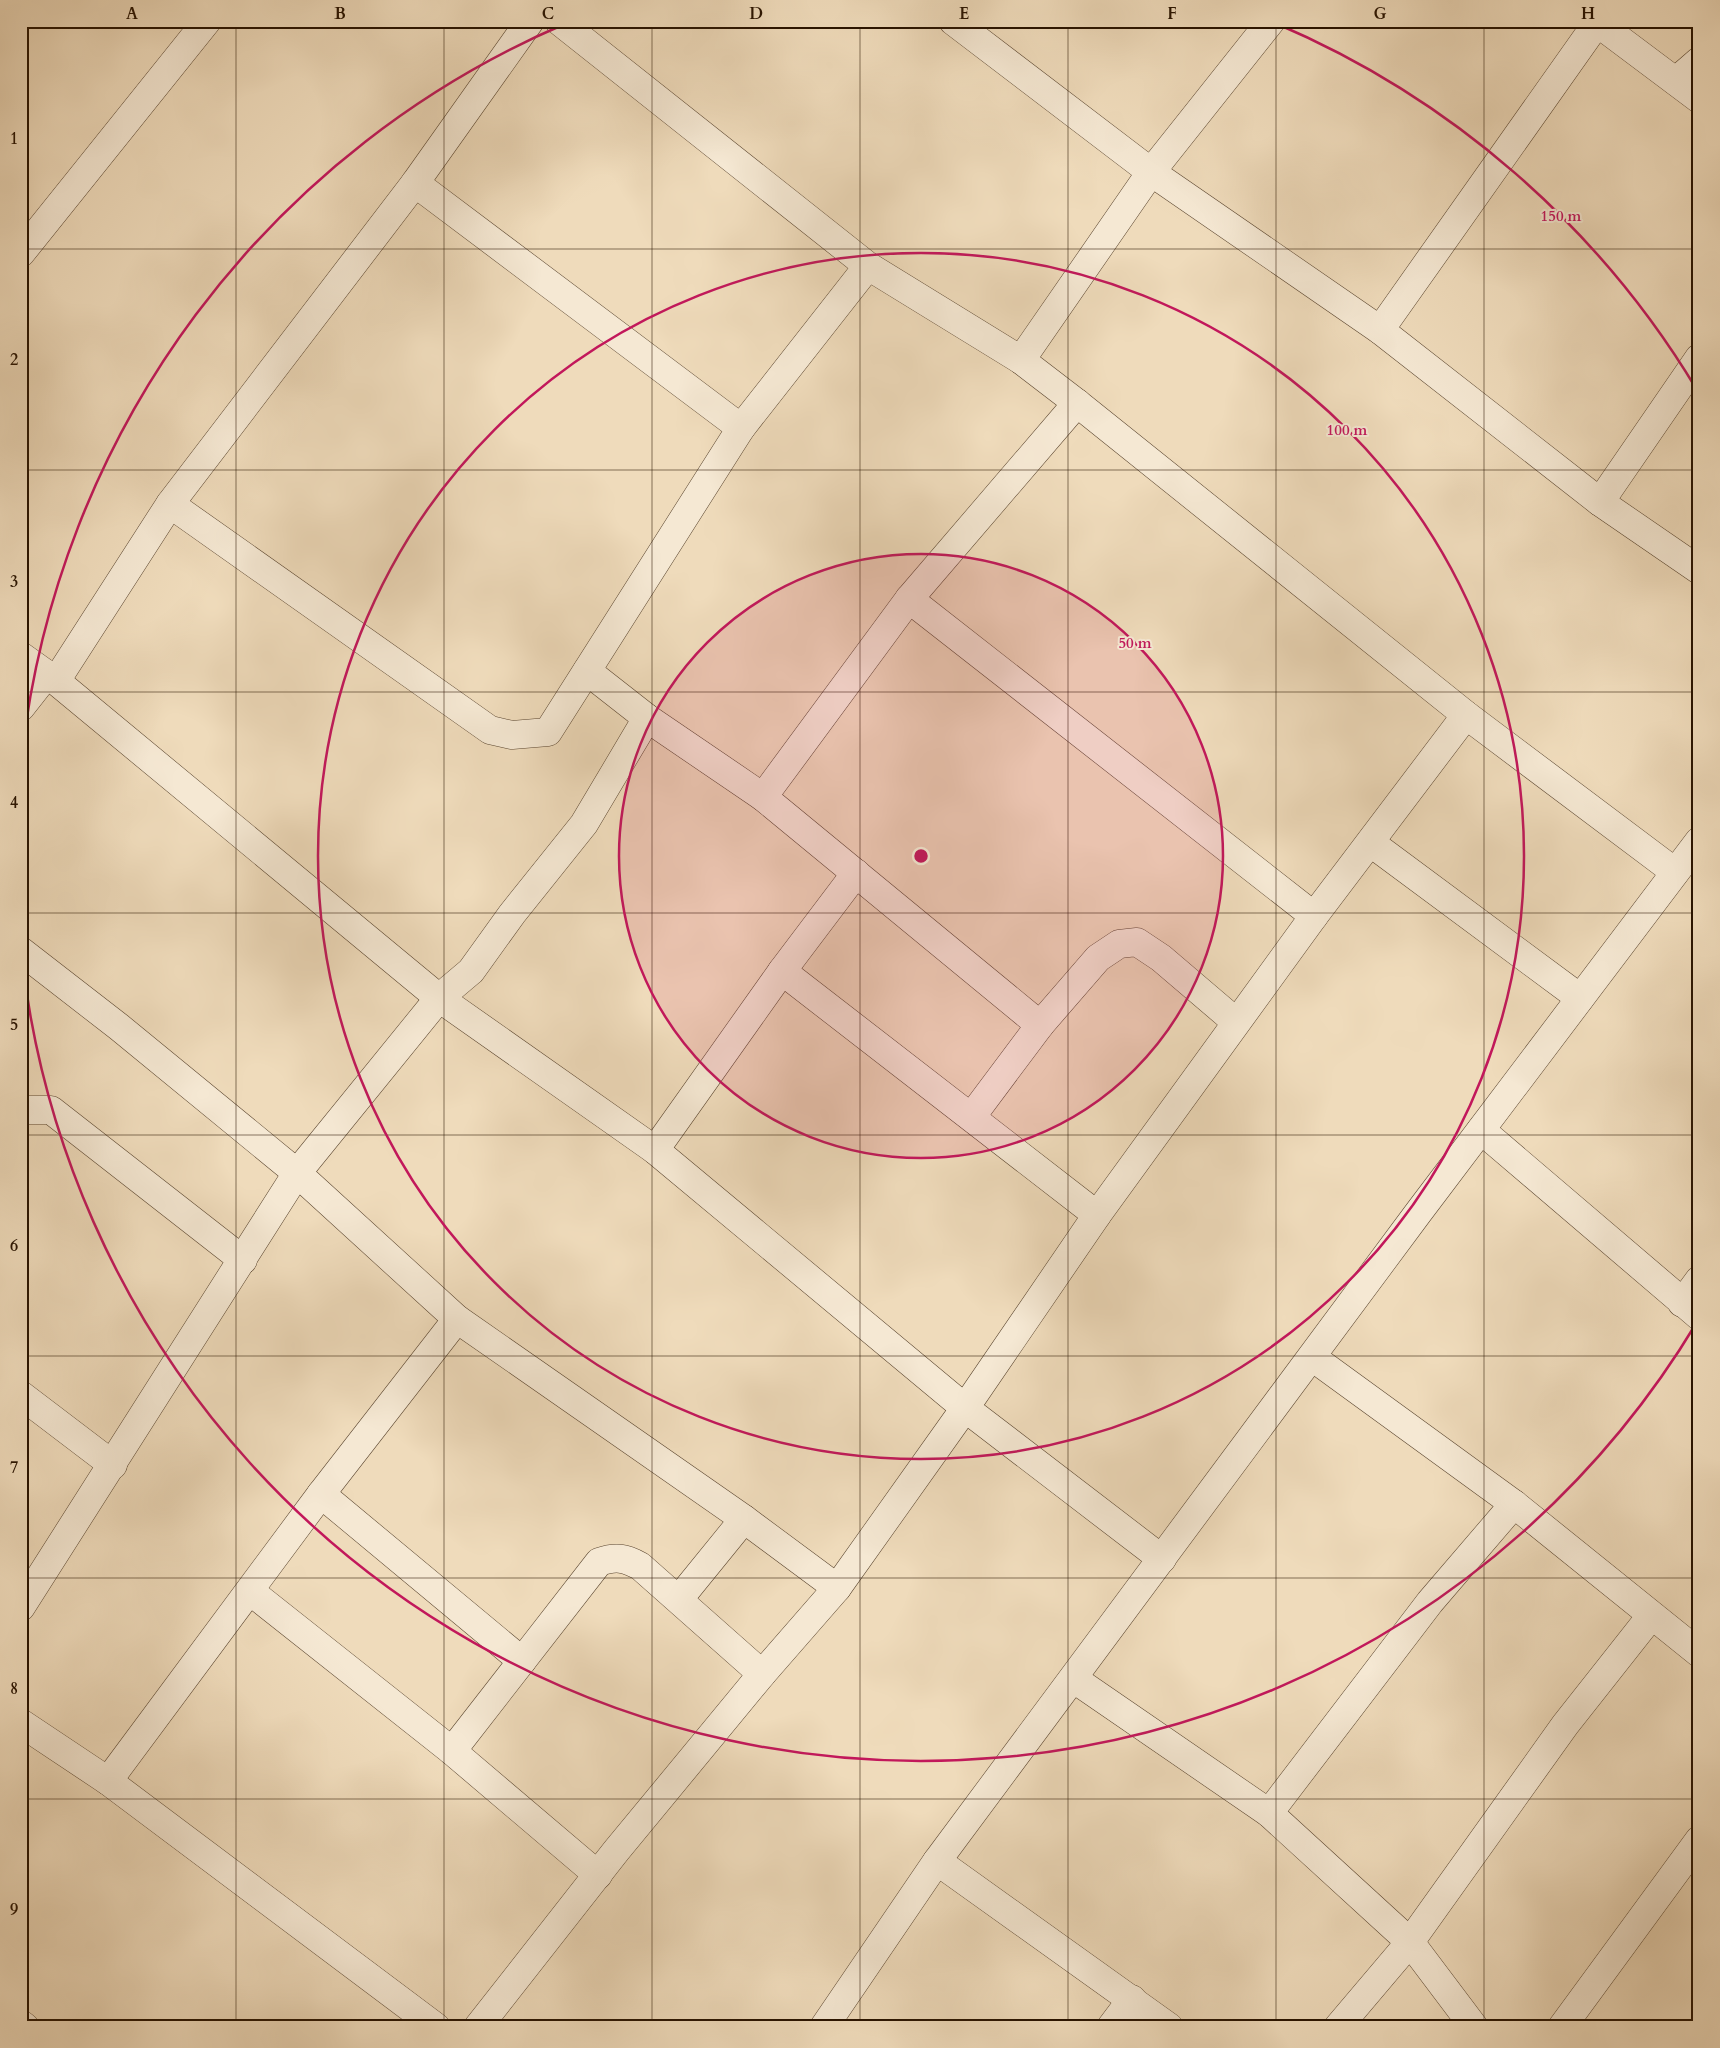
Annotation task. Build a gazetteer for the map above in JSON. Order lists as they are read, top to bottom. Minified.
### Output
{"grid":{"columns":["A","B","C","D","E","F","G","H"],"rows":["1","2","3","4","5","6","7","8","9"]},"rings":["150 m","100 m","50 m"]}
